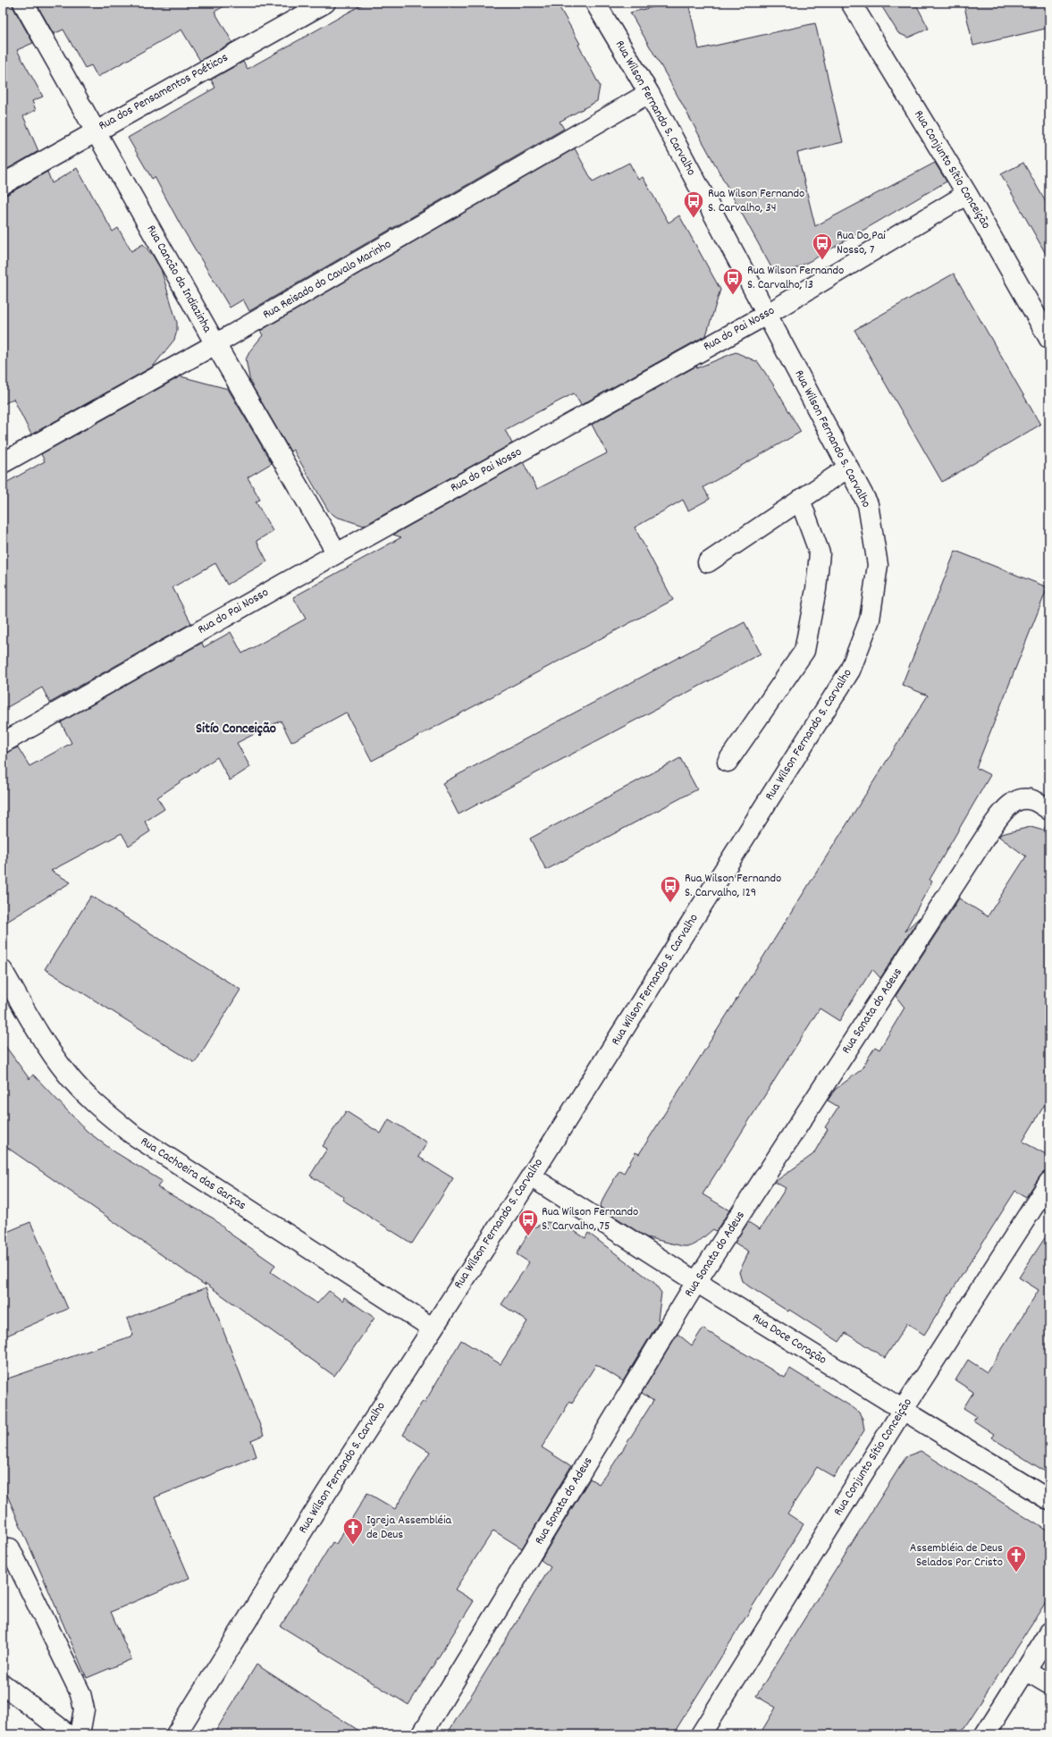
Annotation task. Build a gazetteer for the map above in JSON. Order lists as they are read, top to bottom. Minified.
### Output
{"streets":{"street":["Rua dos Pensamentos Poéticos","Rua Wilson Fernando S. Carvalho","Rua Conjunto Sítio Conceição","Rua Cancão da Indiazinha","Rua Reisado do Cavalo Marinho","Rua do Pai Nosso","Rua Sonata do Adeus","Rua Cachoeira das Garças","Rua Doce Coração"]},"crossings":[["Rua dos Pensamentos Poéticos","Rua Cancão da Indiazinha"],["Rua Wilson Fernando S. Carvalho","Rua Reisado do Cavalo Marinho"],["Rua Wilson Fernando S. Carvalho","Rua do Pai Nosso"],["Rua Wilson Fernando S. Carvalho","Rua Cachoeira das Garças"],["Rua Wilson Fernando S. Carvalho","Rua Doce Coração"],["Rua Conjunto Sítio Conceição","Rua do Pai Nosso"],["Rua Conjunto Sítio Conceição","Rua Doce Coração"],["Rua Cancão da Indiazinha","Rua Reisado do Cavalo Marinho"],["Rua Cancão da Indiazinha","Rua do Pai Nosso"],["Rua Sonata do Adeus","Rua Doce Coração"]],"districts":["Sitío Conceição"],"places":{"bus stop":["Rua Wilson Fernando S. Carvalho, 34","Rua Do Pai Nosso, 7","Rua Wilson Fernando S. Carvalho, 13","Rua Wilson Fernando S. Carvalho, 129","Rua Wilson Fernando S. Carvalho, 75"],"church":["Igreja Assembléia de Deus","Assembléia de Deus Selados Por Cristo"]}}
